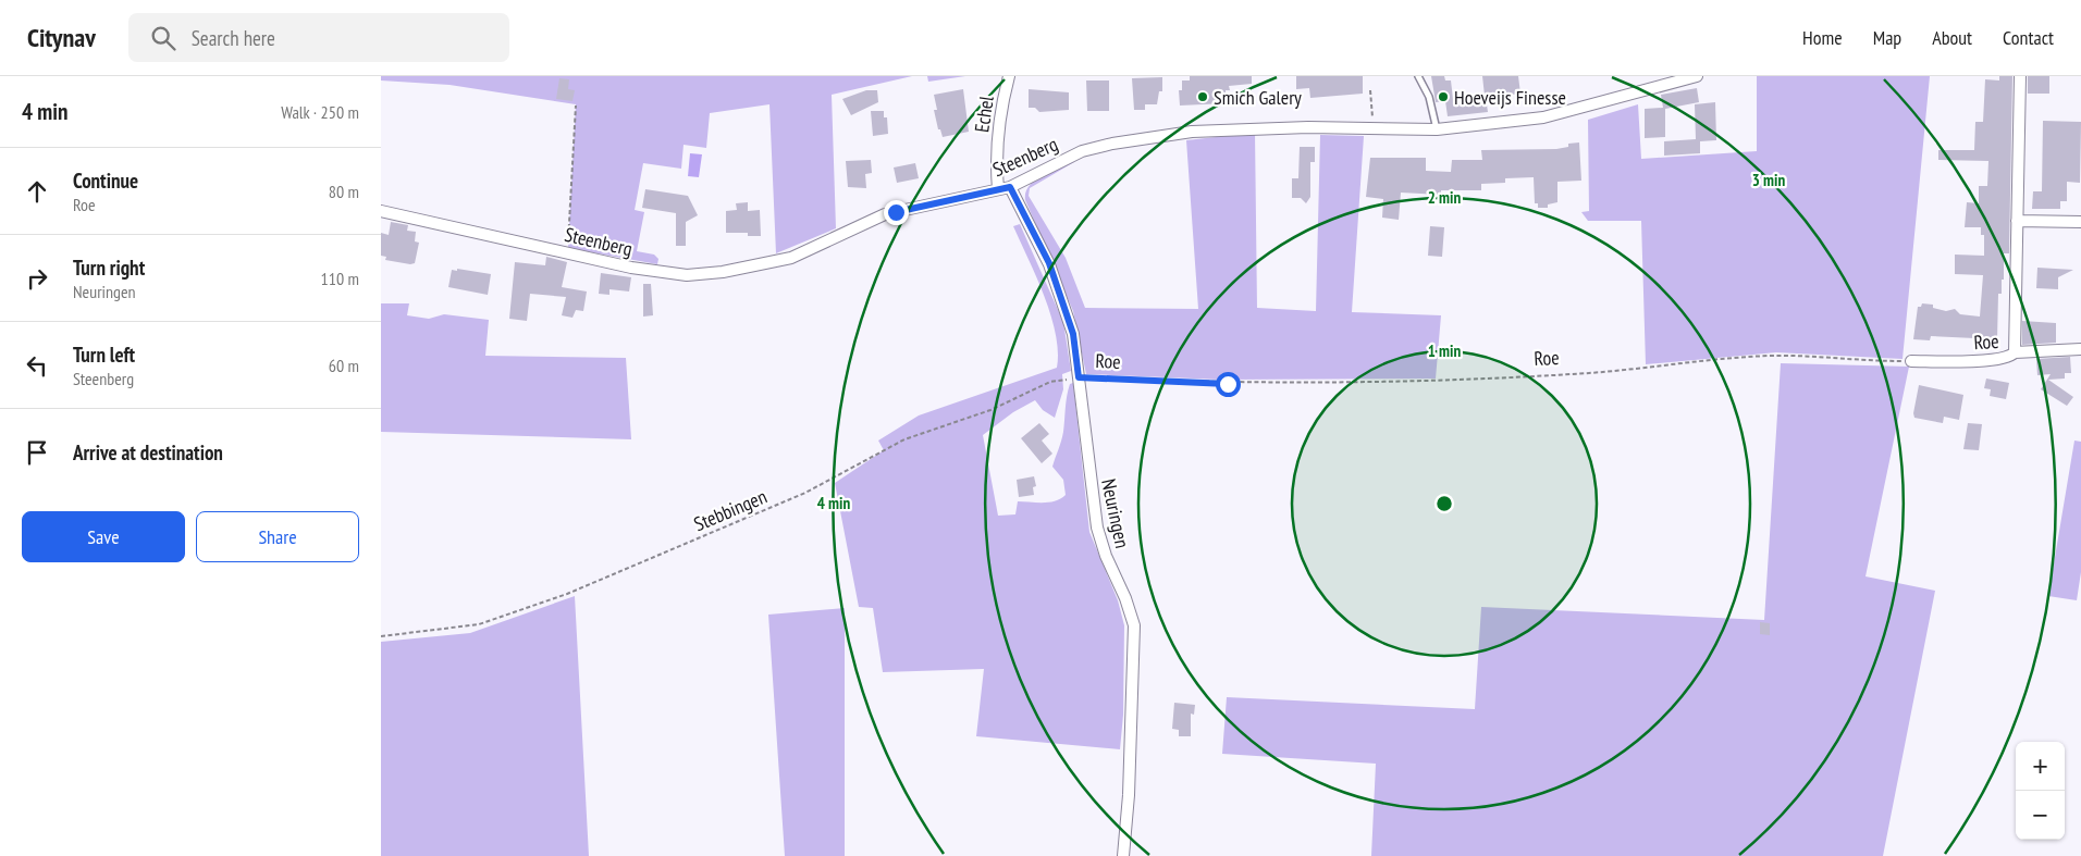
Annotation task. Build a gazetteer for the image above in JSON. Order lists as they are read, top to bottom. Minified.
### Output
{"streets":{"street":["Echel","Steenberg","Roe","Neuringen"],"path":["Stebbingen"]},"crossings":[["Echel","Steenberg"],["Steenberg","Neuringen"],["Roe","Stebbingen"],["Roe","Neuringen"],["Stebbingen","Neuringen"]],"places":["Smich Galery","Hoeveijs Finesse"],"page":{"header":"Citynav","search":"Search here","nav":["Home","Map","About","Contact"],"heading":["4 min","Walk · 250 m"],"list":[["Continue","Roe","80 m"],["Turn right","Neuringen","110 m"],["Turn left","Steenberg","60 m"],"Arrive at destination"],"buttons":["Save","Share"],"map_buttons":["+","−"]},"rings":["3 min","2 min","1 min","4 min"]}
